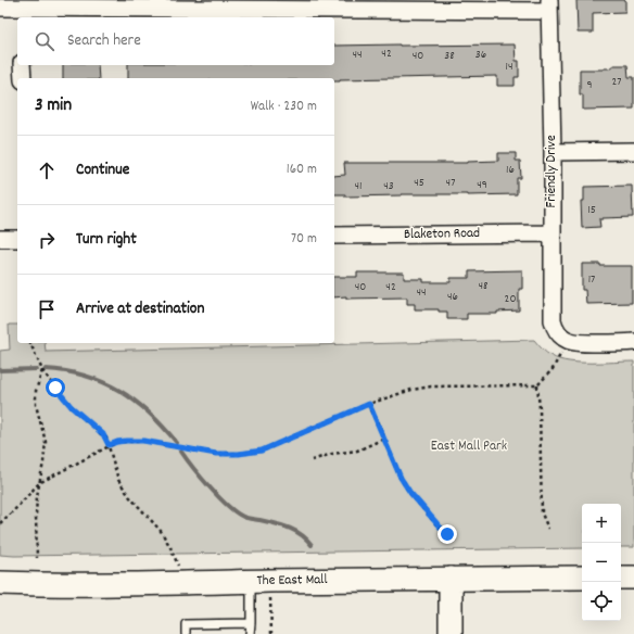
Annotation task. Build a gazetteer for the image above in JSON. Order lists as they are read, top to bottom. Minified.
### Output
{"streets":{"main road":["The East Mall"],"street":["Friendly Drive","Blaketon Road"]},"crossings":[["Friendly Drive","Blaketon Road"]],"parks":["East Mall Park"],"house_numbers":["42","44","36","40","38","14","27","9","16","45","47","49","41","43","15","17","48","40","42","44","46","20"],"page":{"search":"Search here","heading":["3 min","Walk · 230 m"],"list":[["Continue","160 m"],["Turn right","70 m"],"Arrive at destination"],"map_buttons":["+","−"]}}
